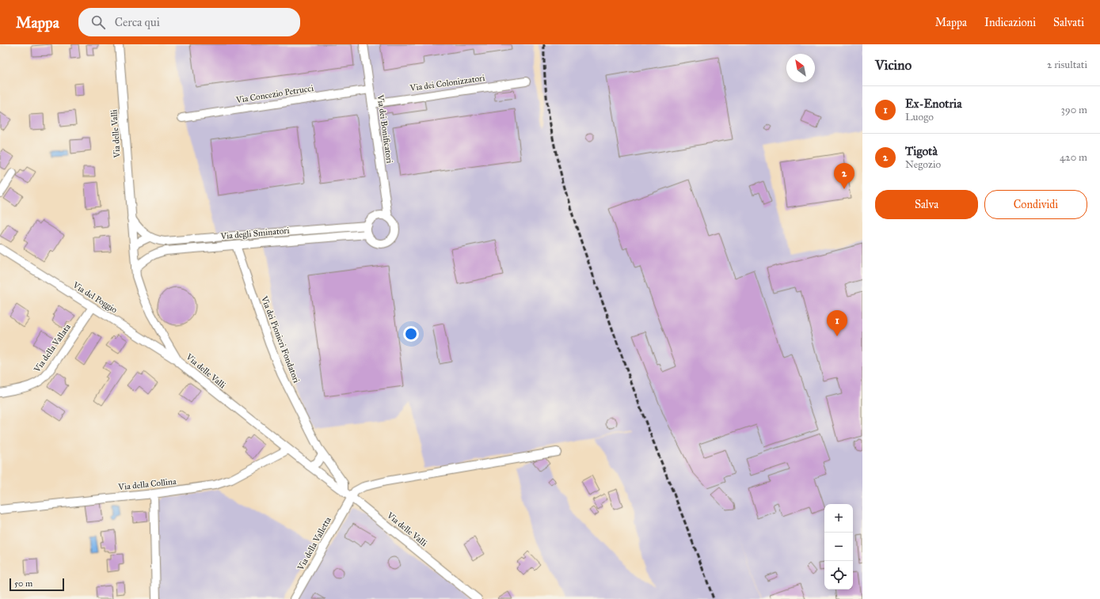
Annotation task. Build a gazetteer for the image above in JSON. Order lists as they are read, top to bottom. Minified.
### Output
{"streets":{"street":["Via dei Colonizzatori","Via Concezio Petrucci","Via dei Bonificatori","Via delle Valli","Via degli Sminatori","Via del Poggio","Via dei Pionieri Fondatori","Via della Vallata","Via della Collina","Via della Valletta"]},"crossings":[["Via dei Colonizzatori","Via dei Bonificatori"],["Via Concezio Petrucci","Via dei Bonificatori"],["Via dei Bonificatori","Via degli Sminatori"],["Via delle Valli","Via degli Sminatori"],["Via delle Valli","Via del Poggio"],["Via delle Valli","Via dei Pionieri Fondatori"],["Via delle Valli","Via della Collina"],["Via delle Valli","Via della Valletta"],["Via degli Sminatori","Via dei Pionieri Fondatori"],["Via del Poggio","Via della Vallata"]],"scale_bar":"50 m","north":"top left","page":{"header":"Mappa","search":"Cerca qui","nav":["Mappa","Indicazioni","Salvati"],"heading":["Vicino","2 risultati"],"list":[{"mark":"1","name":"Ex-Enotria","note":"Luogo","value":"390 m"},{"mark":"2","name":"Tigotà","note":"Negozio","value":"420 m"}],"pins":["2","1"],"buttons":["Salva","Condividi"],"map_buttons":["+","−"],"scale":"50 m"}}
